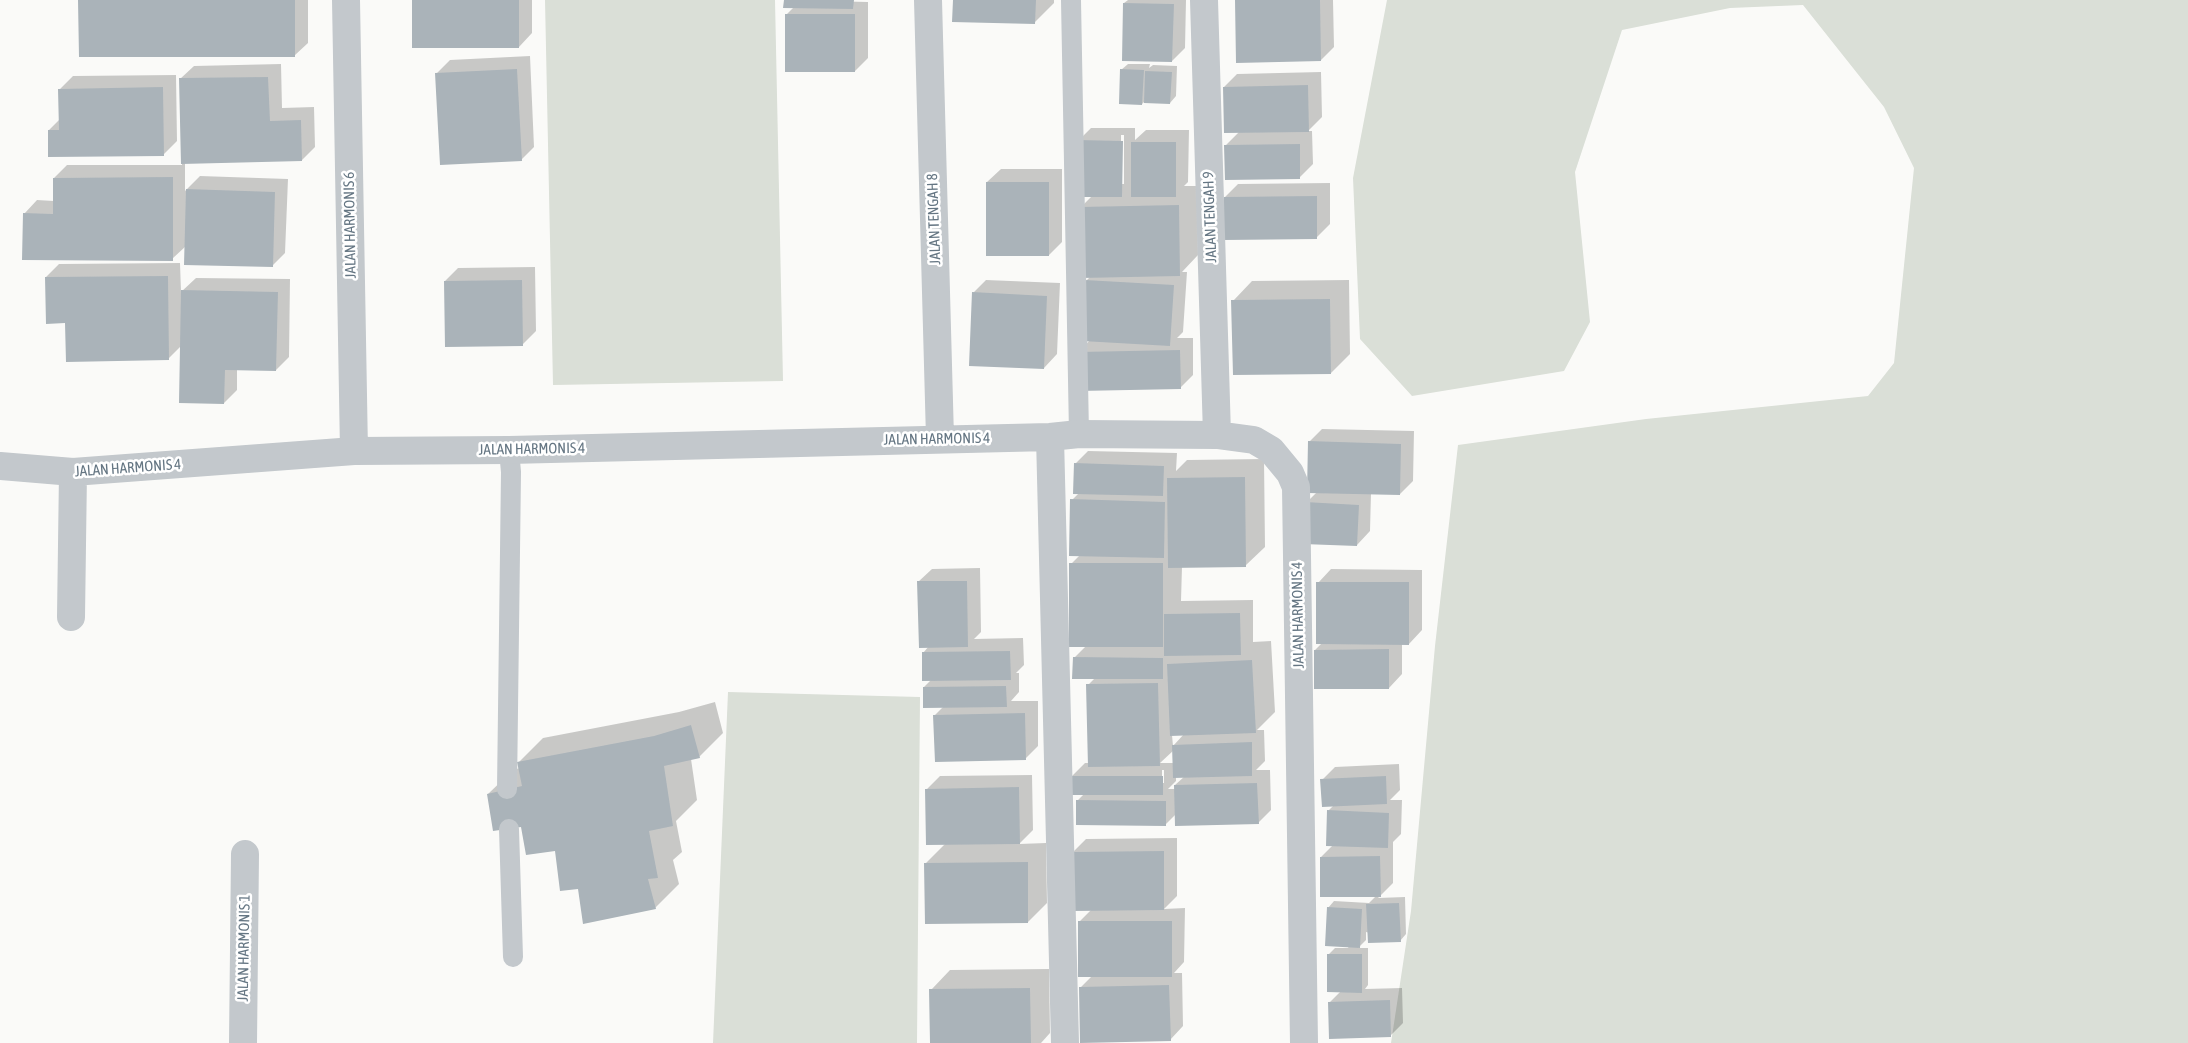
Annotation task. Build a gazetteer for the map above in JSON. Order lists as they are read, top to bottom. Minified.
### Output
{"streets":{"street":["JALAN TENGAH 9","JALAN TENGAH 8","JALAN HARMONIS 6","JALAN HARMONIS 4","JALAN HARMONIS 1"]},"crossings":[["JALAN TENGAH 9","JALAN HARMONIS 4"],["JALAN TENGAH 8","JALAN HARMONIS 4"],["JALAN HARMONIS 6","JALAN HARMONIS 4"]]}
